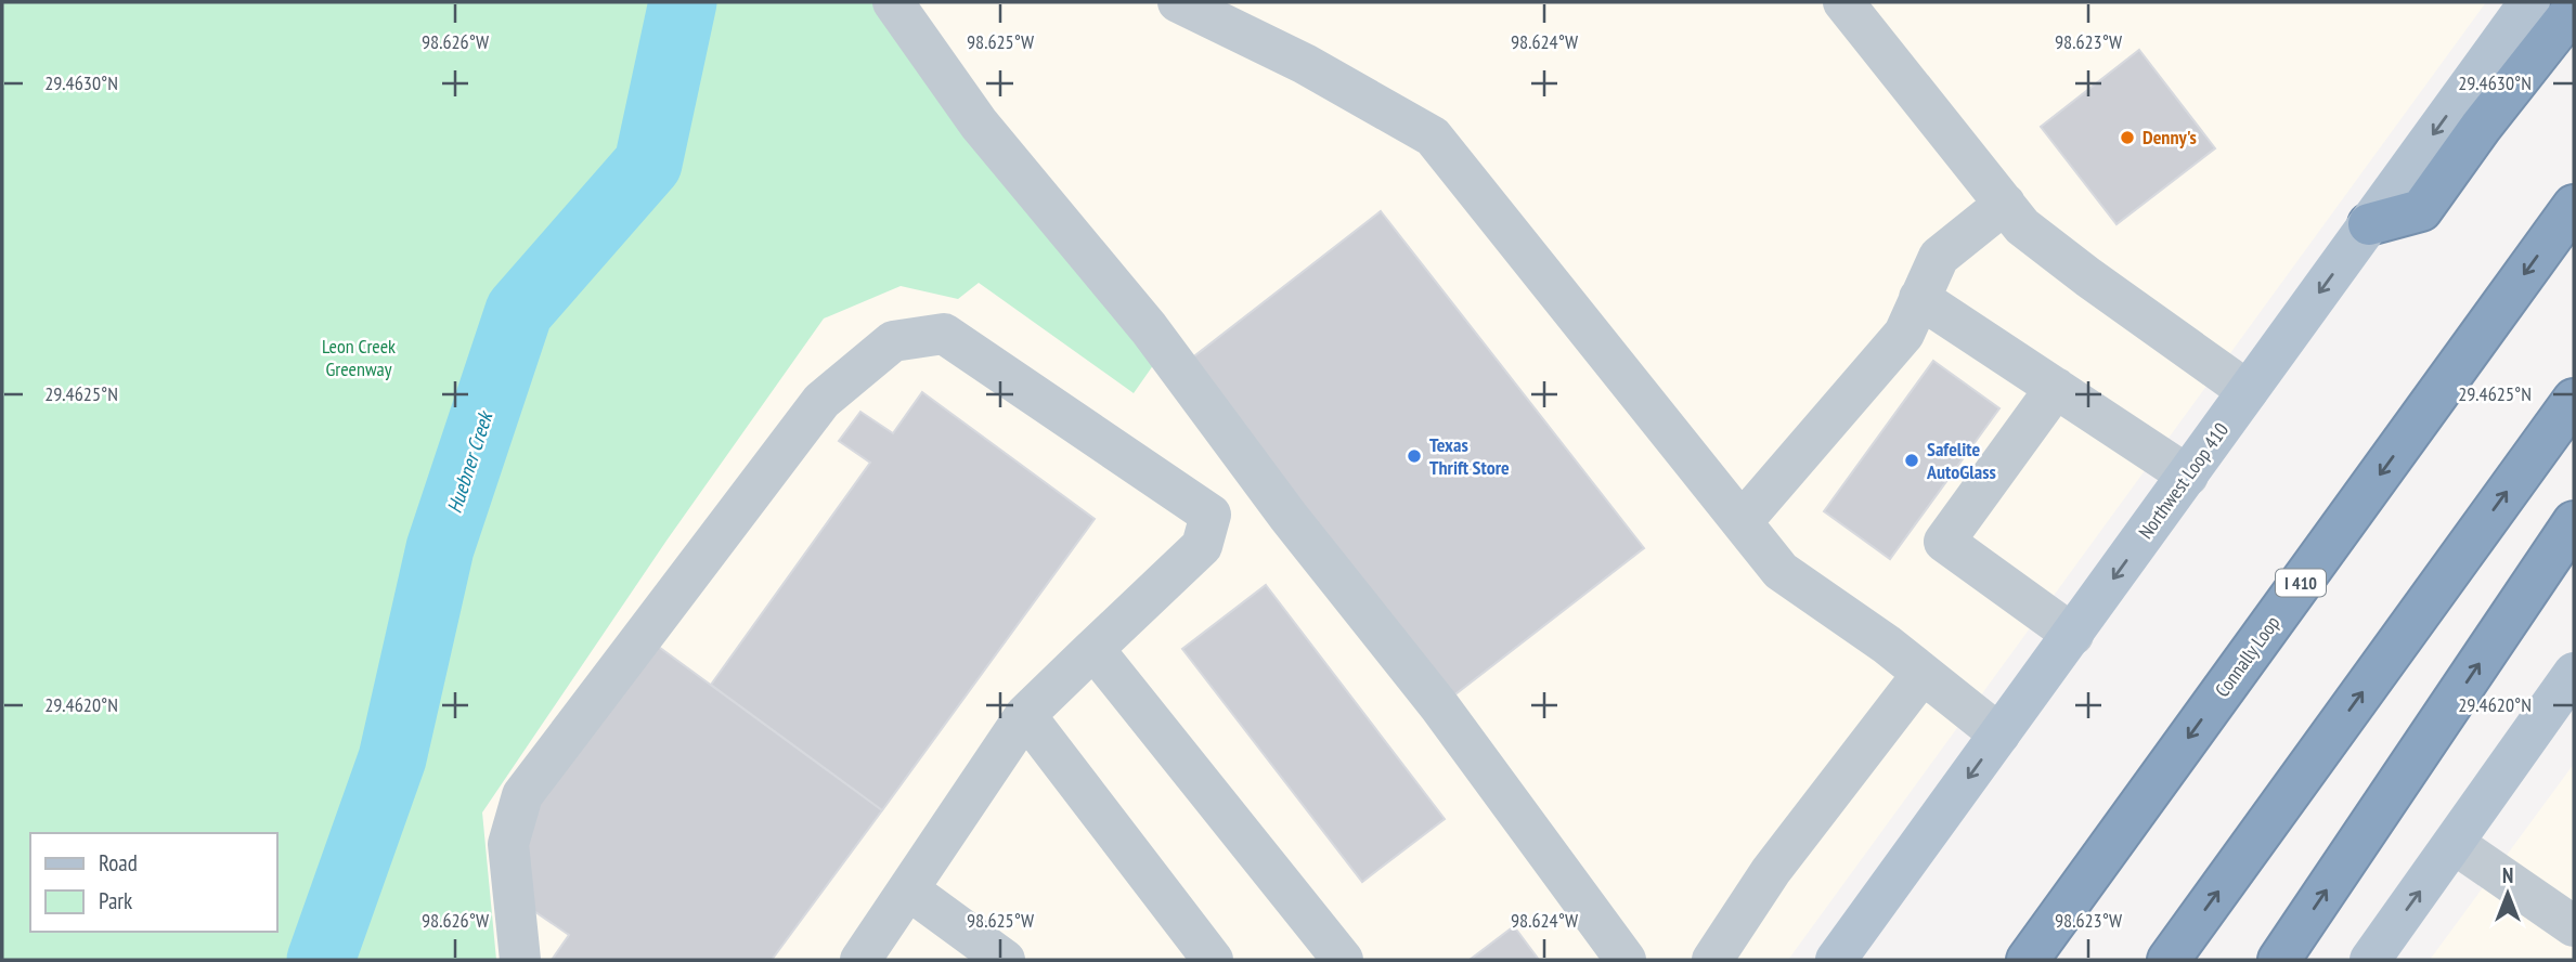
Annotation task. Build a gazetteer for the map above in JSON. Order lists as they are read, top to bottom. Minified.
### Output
{"streets":{"highway":["I 410","Connally Loop"],"main road":["Northwest Loop 410"]},"one_way":["Northwest Loop 410"],"water":["Huebner Creek"],"parks":["Leon Creek Greenway"],"places":["Denny's","Texas Thrift Store","Safelite AutoGlass"],"legend":["Road","Park"],"north":"top","coordinates":["98.626°W","98.625°W","98.624°W","98.623°W","29.4630°N","29.4625°N","29.4620°N"]}
